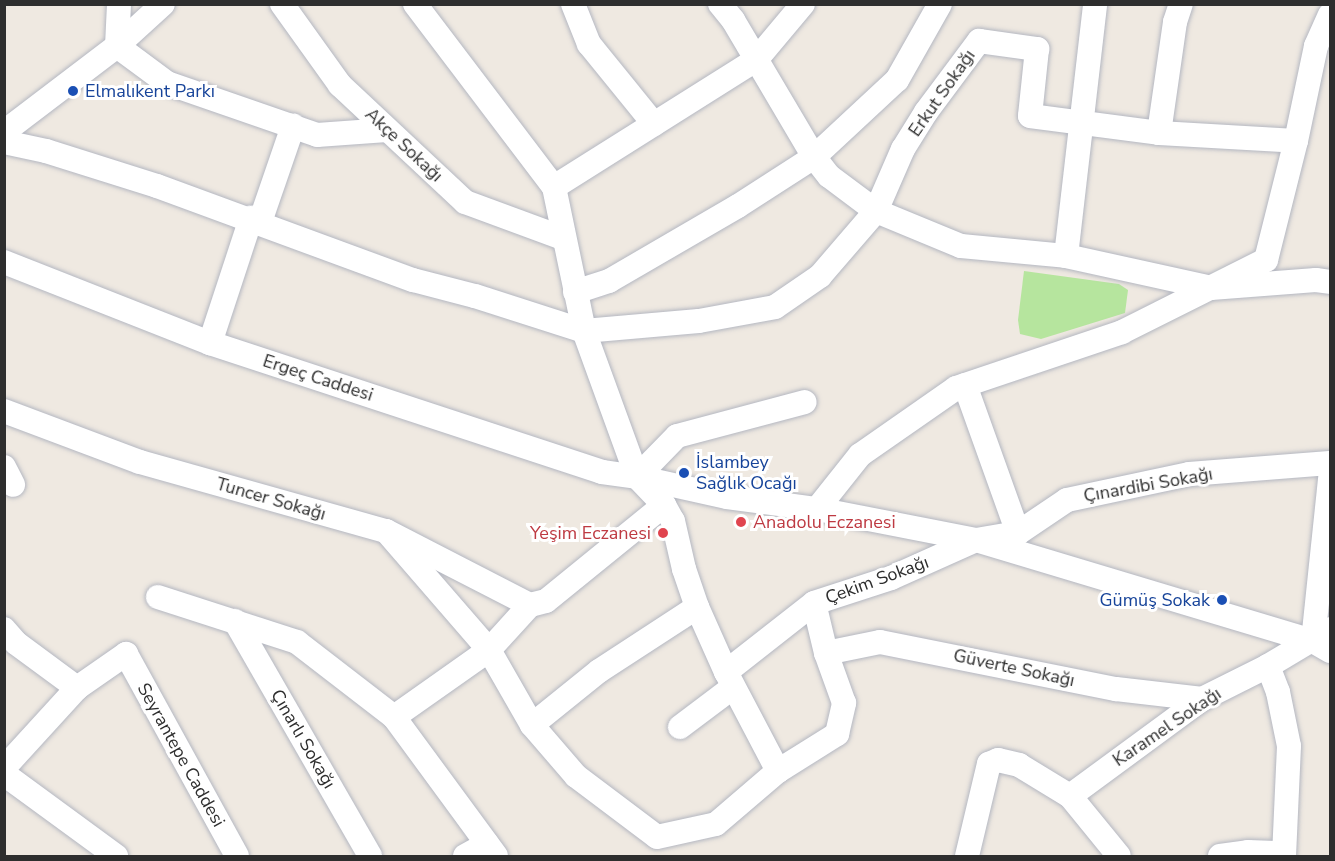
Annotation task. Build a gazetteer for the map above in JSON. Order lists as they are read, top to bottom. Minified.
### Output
{"streets":{"street":["Erkut Sokağı","Akçe Sokağı","Ergeç Caddesi","Çınardibi Sokağı","Tuncer Sokağı","Çekim Sokağı","Güverte Sokağı","Karamel Sokağı","Çınarlı Sokağı","Seyrantepe Caddesi"]},"crossings":[["Ergeç Caddesi","Çınardibi Sokağı"],["Ergeç Caddesi","Çekim Sokağı"],["Çınardibi Sokağı","Çekim Sokağı"],["Güverte Sokağı","Karamel Sokağı"]],"places":["Elmalıkent Parkı","İslambey Sağlık Ocağı","Anadolu Eczanesi","Yeşim Eczanesi","Gümüş Sokak"]}
